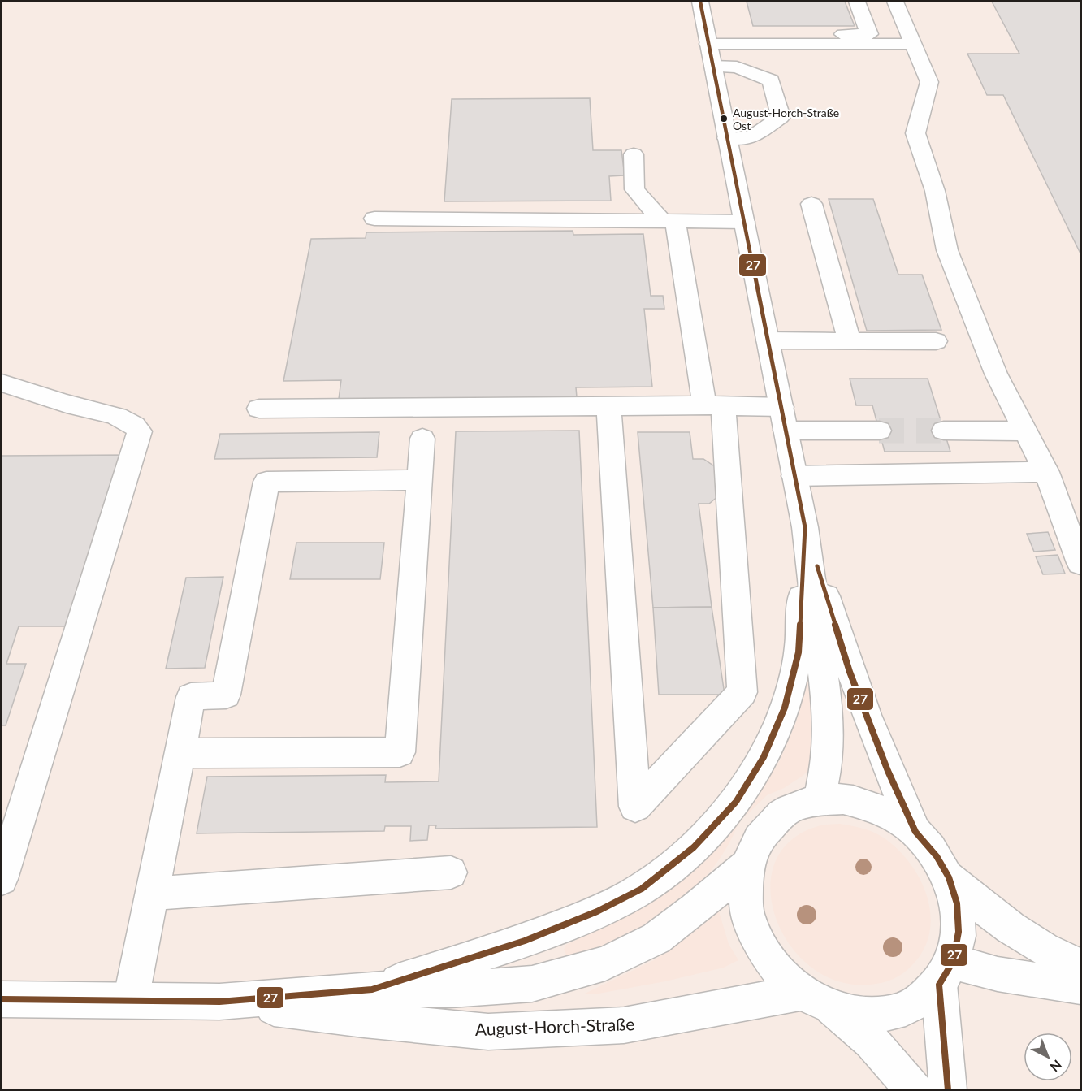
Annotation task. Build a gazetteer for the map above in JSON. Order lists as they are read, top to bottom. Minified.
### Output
{"streets":{"main road":["August-Horch-Straße"]},"places":["August-Horch-Straße Ost"],"lines":["transit line 27"],"north":"bottom right"}
